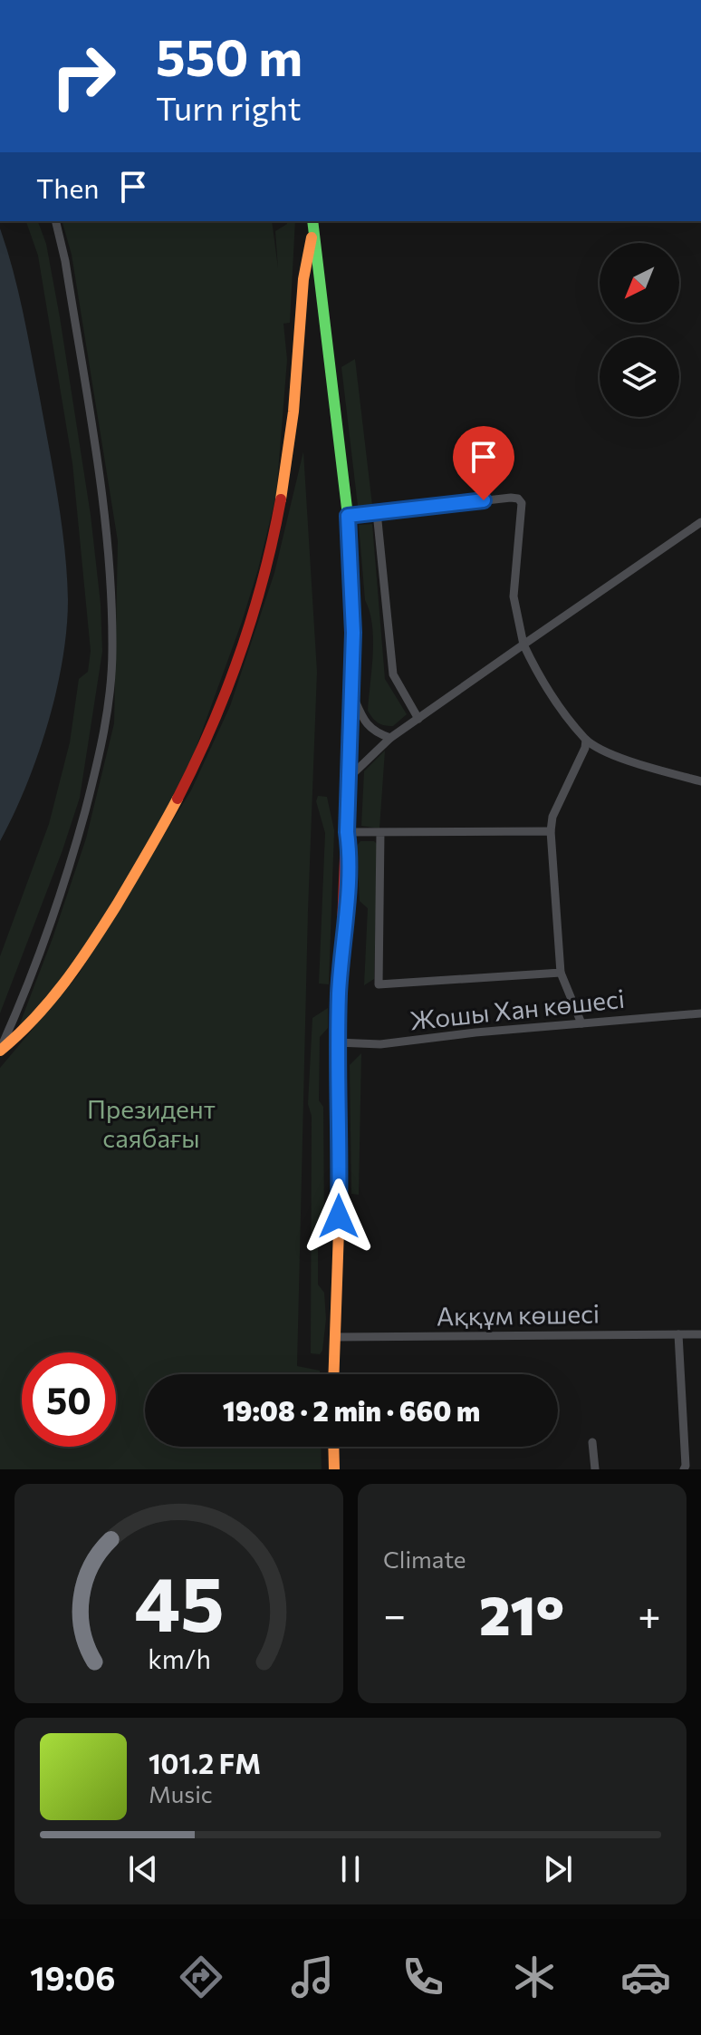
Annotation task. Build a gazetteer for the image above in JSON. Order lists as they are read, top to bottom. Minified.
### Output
{"streets":{"street":["Жошы Хан көшесі","Аққұм көшесі"]},"parks":["Президент саябағы"],"north":"bottom left","page":{"turn":["550 m","Turn right"],"then":"Then","limit":"50","trip":"19:08 · 2 min · 660 m","tile":"Climate","heat":["−","21°","+"],"song":["101.2 FM","Music"],"tabs":"19:06","gauge":["45","km/h"]}}
